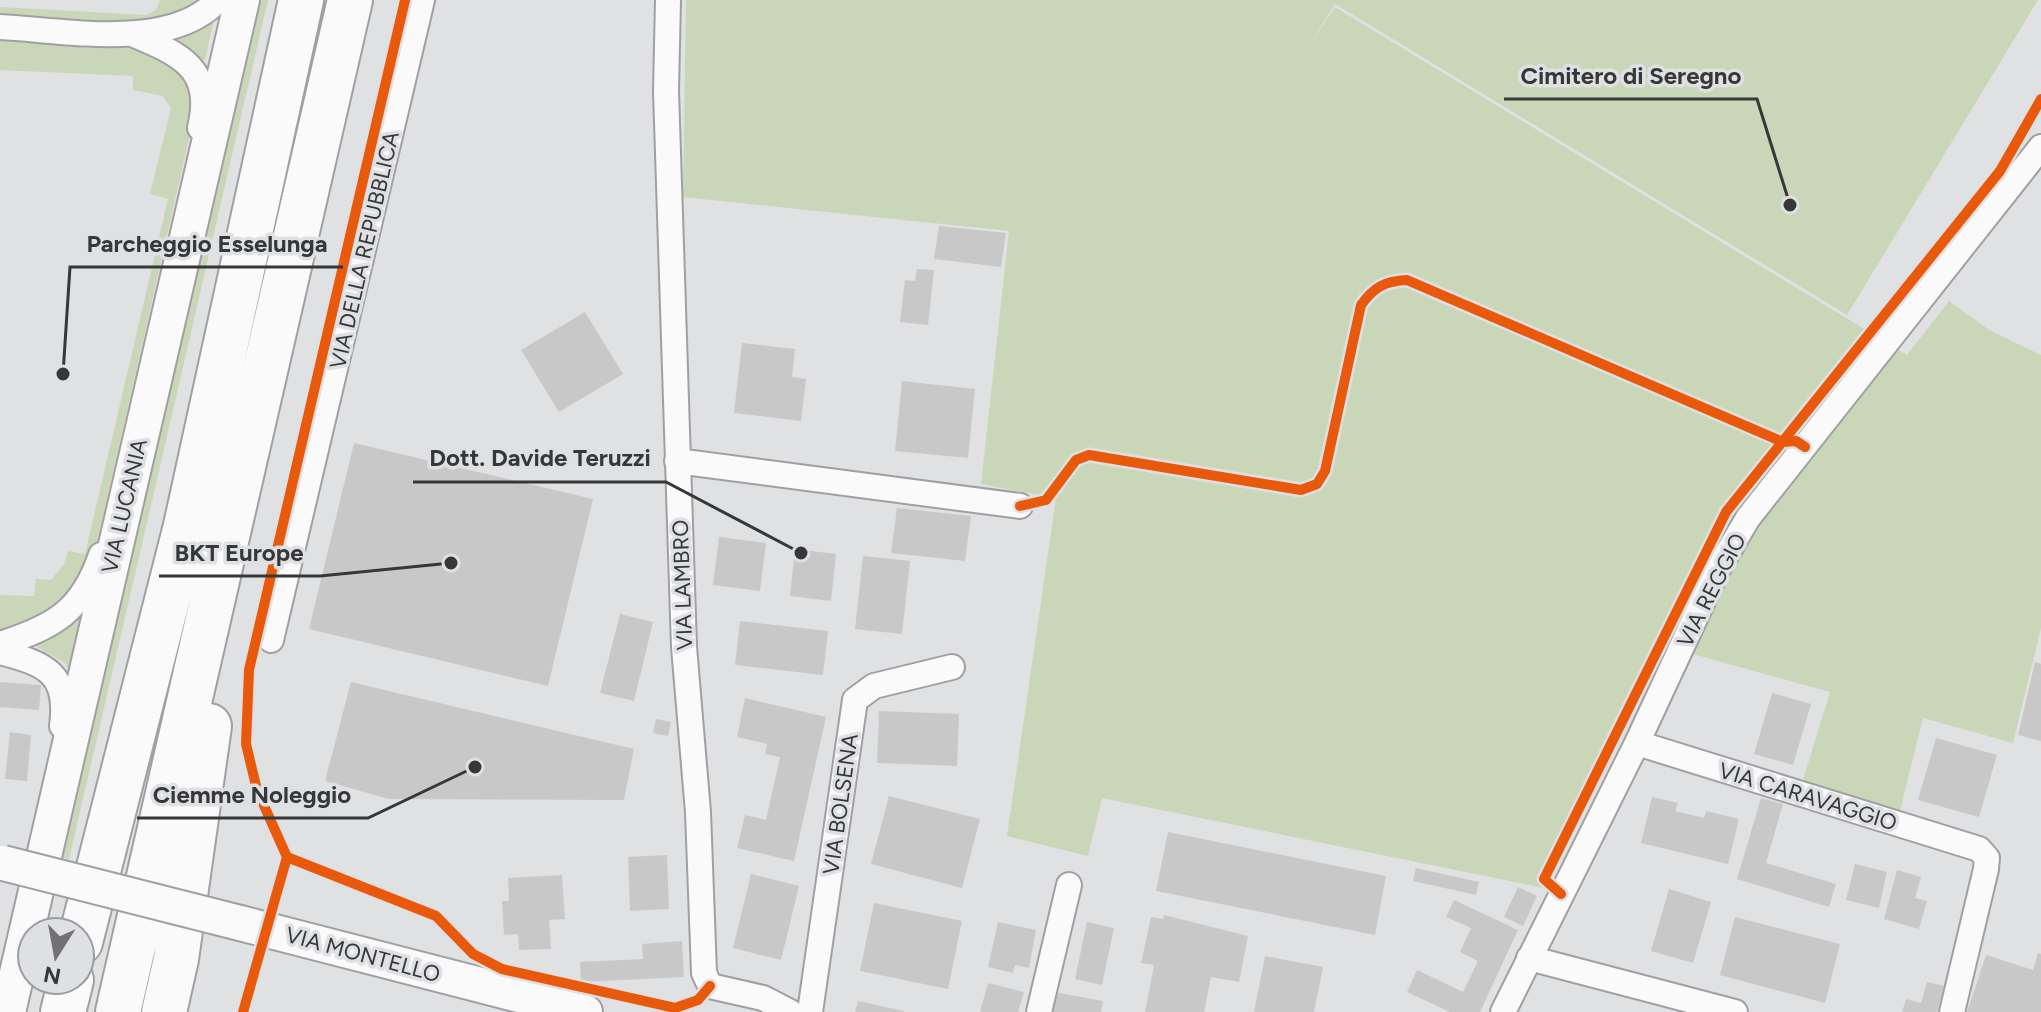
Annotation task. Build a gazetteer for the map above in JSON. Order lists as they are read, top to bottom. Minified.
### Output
{"streets":{"street":["VIA DELLA REPUBBLICA","VIA LUCANIA","VIA LAMBRO","VIA REGGIO","VIA CARAVAGGIO","VIA BOLSENA","VIA MONTELLO"]},"crossings":[["VIA REGGIO","VIA CARAVAGGIO"]],"places":["Cimitero di Seregno","Parcheggio Esselunga","Dott. Davide Teruzzi","BKT Europe","Ciemme Noleggio"],"north":"bottom"}
